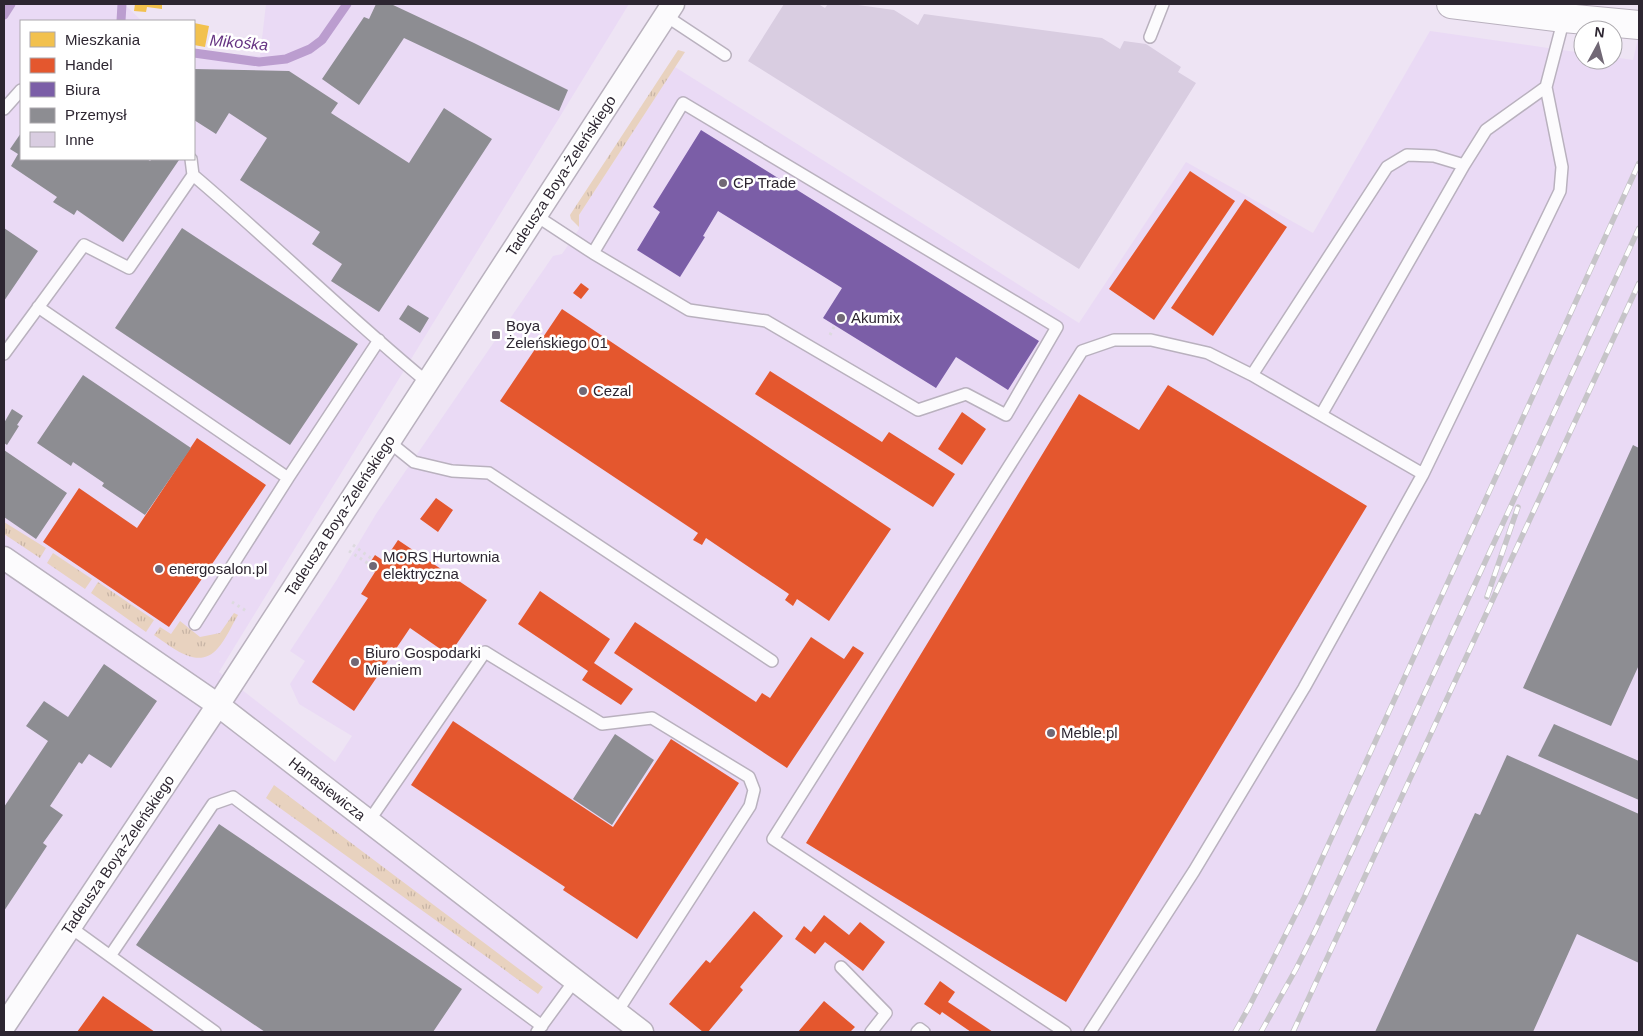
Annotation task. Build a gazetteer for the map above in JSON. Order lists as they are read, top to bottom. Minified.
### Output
{"streets":{"street":["Tadeusza Boya-Żeleńskiego","Hanasiewicza"]},"crossings":[["Tadeusza Boya-Żeleńskiego","Hanasiewicza"]],"water":["Mikośka"],"places":{"other":["CP Trade","Akumix","Cezal","MORS Hurtownia elektryczna","energosalon.pl","Biuro Gospodarki Mieniem","Meble.pl"],"transit":["Boya Żeleńskiego 01"]},"legend":["Mieszkania","Handel","Biura","Przemysł","Inne"],"north":"top"}
